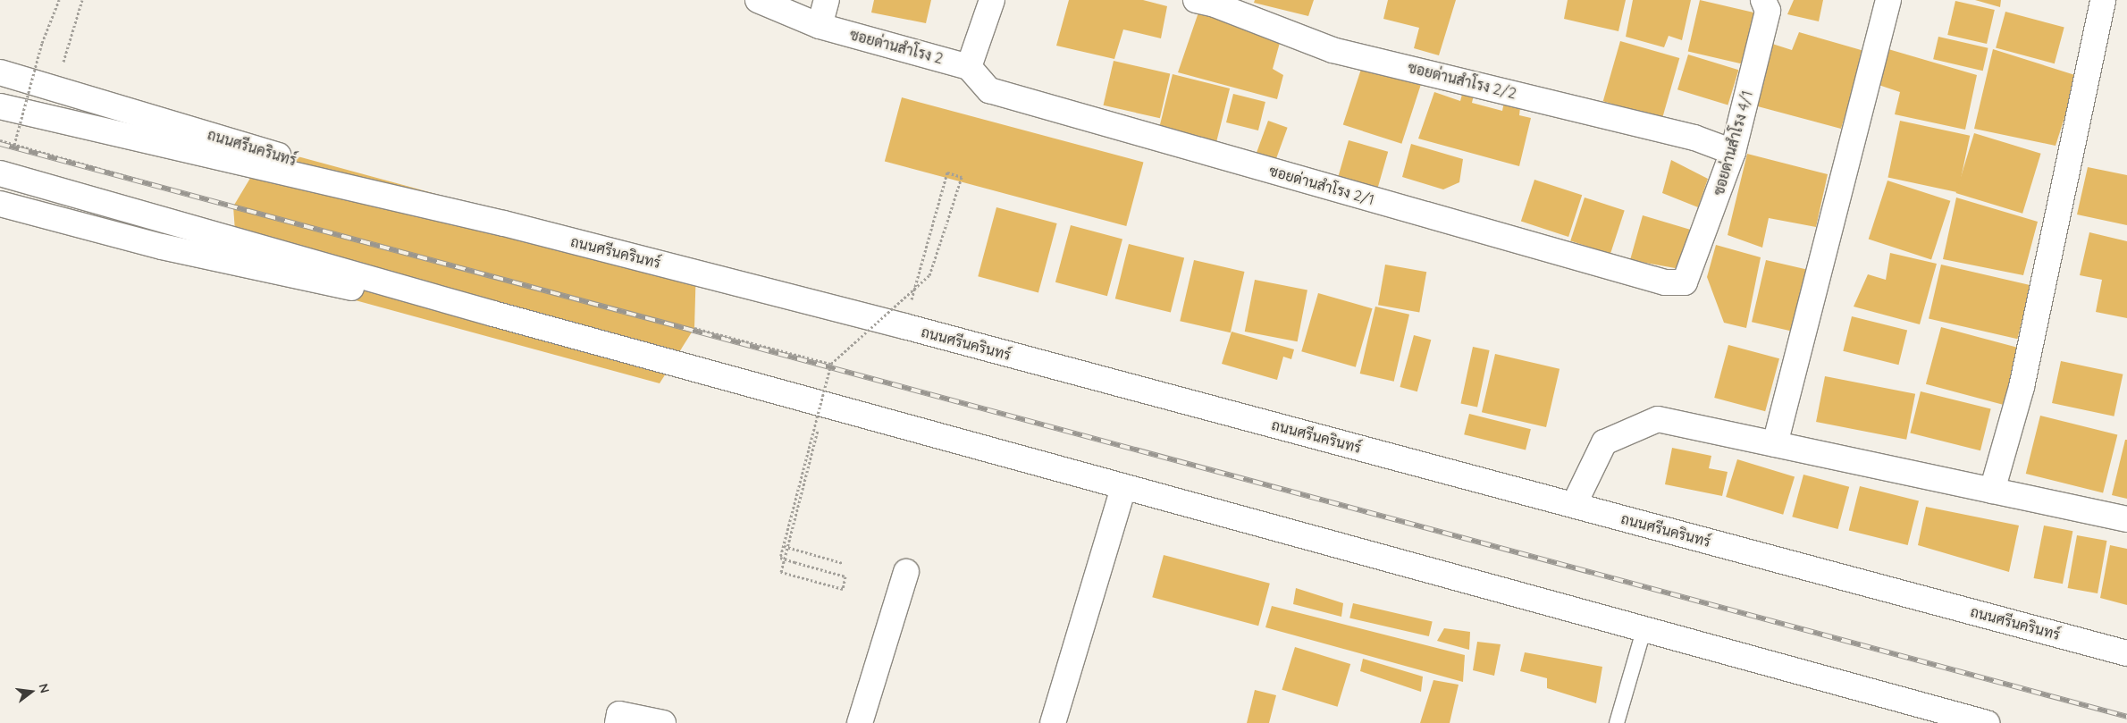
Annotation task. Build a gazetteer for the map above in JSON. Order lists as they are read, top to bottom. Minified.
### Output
{"streets":{"main road":["ซอยด่านสำโรง 2","ซอยด่านสำโรง 2/2","ซอยด่านสำโรง 4/1","ถนนศรีนครินทร์","ซอยด่านสำโรง 2/1"]},"crossings":[["ซอยด่านสำโรง 2","ซอยด่านสำโรง 2/1"],["ซอยด่านสำโรง 2/2","ซอยด่านสำโรง 4/1"],["ซอยด่านสำโรง 4/1","ซอยด่านสำโรง 2/1"]],"north":"right"}
